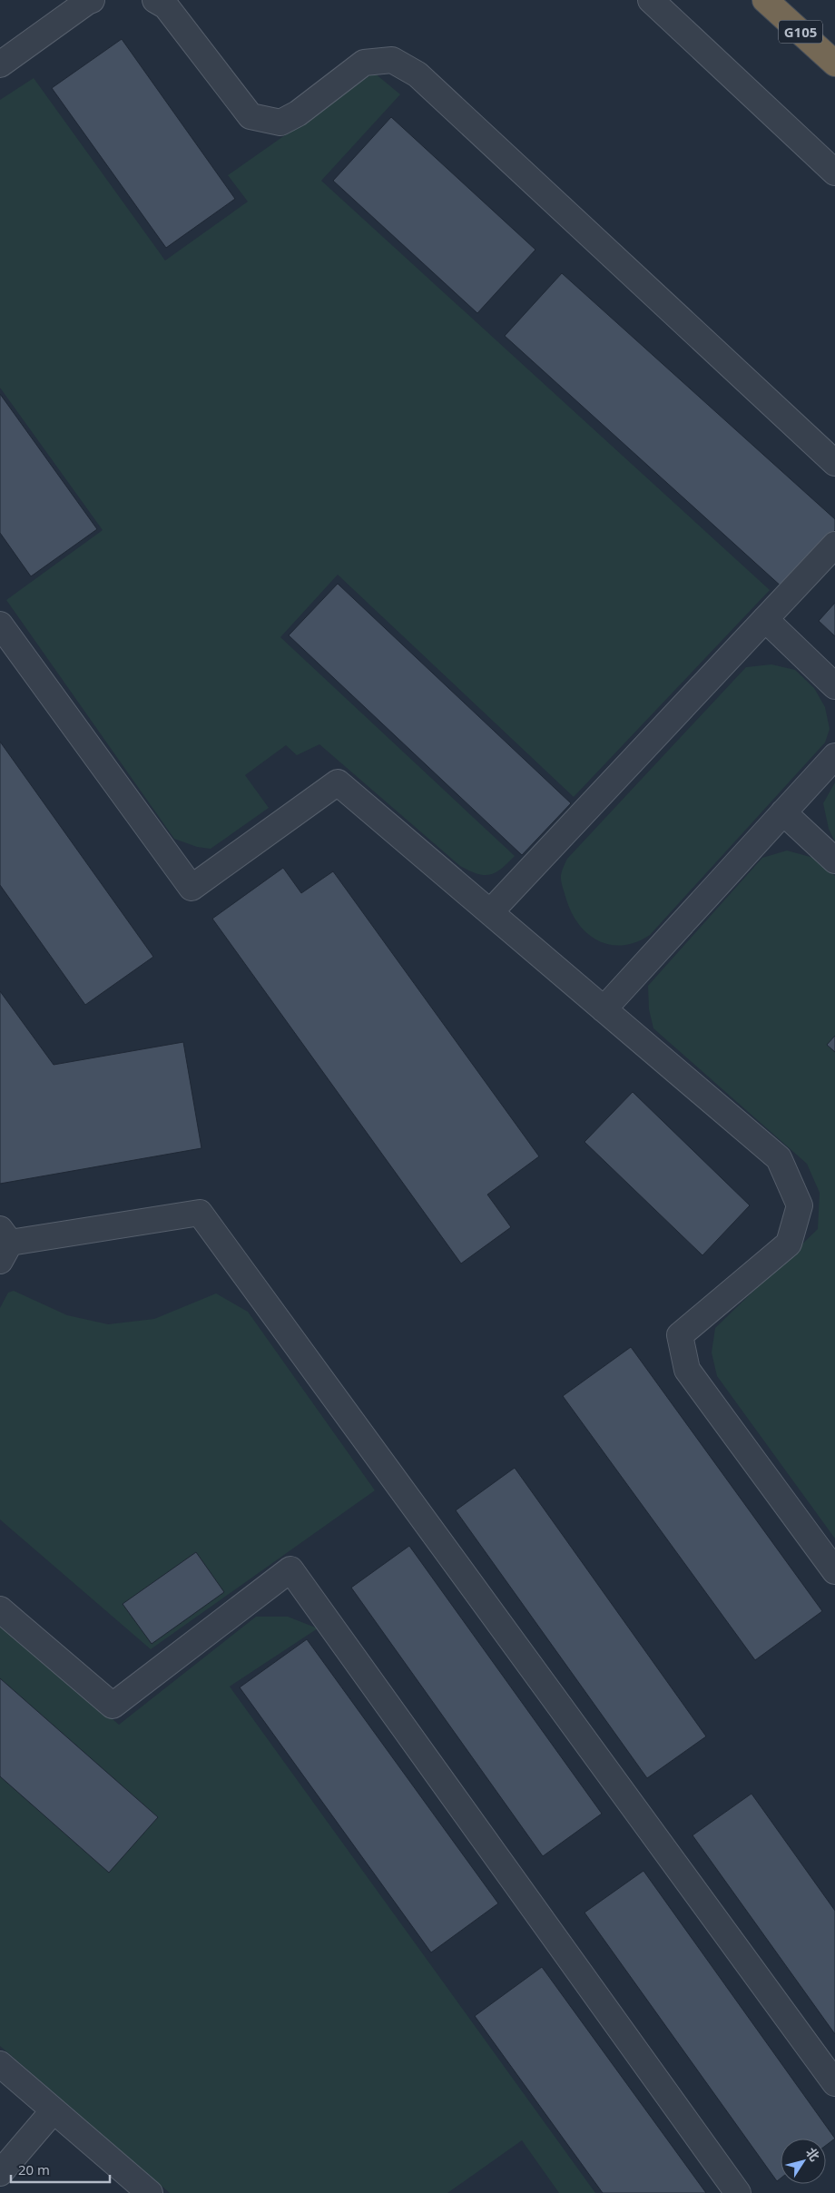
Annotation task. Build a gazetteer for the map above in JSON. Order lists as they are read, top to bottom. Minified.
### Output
{"streets":{"highway":["G105"]},"scale_bar":"20 m","north":"top right"}
